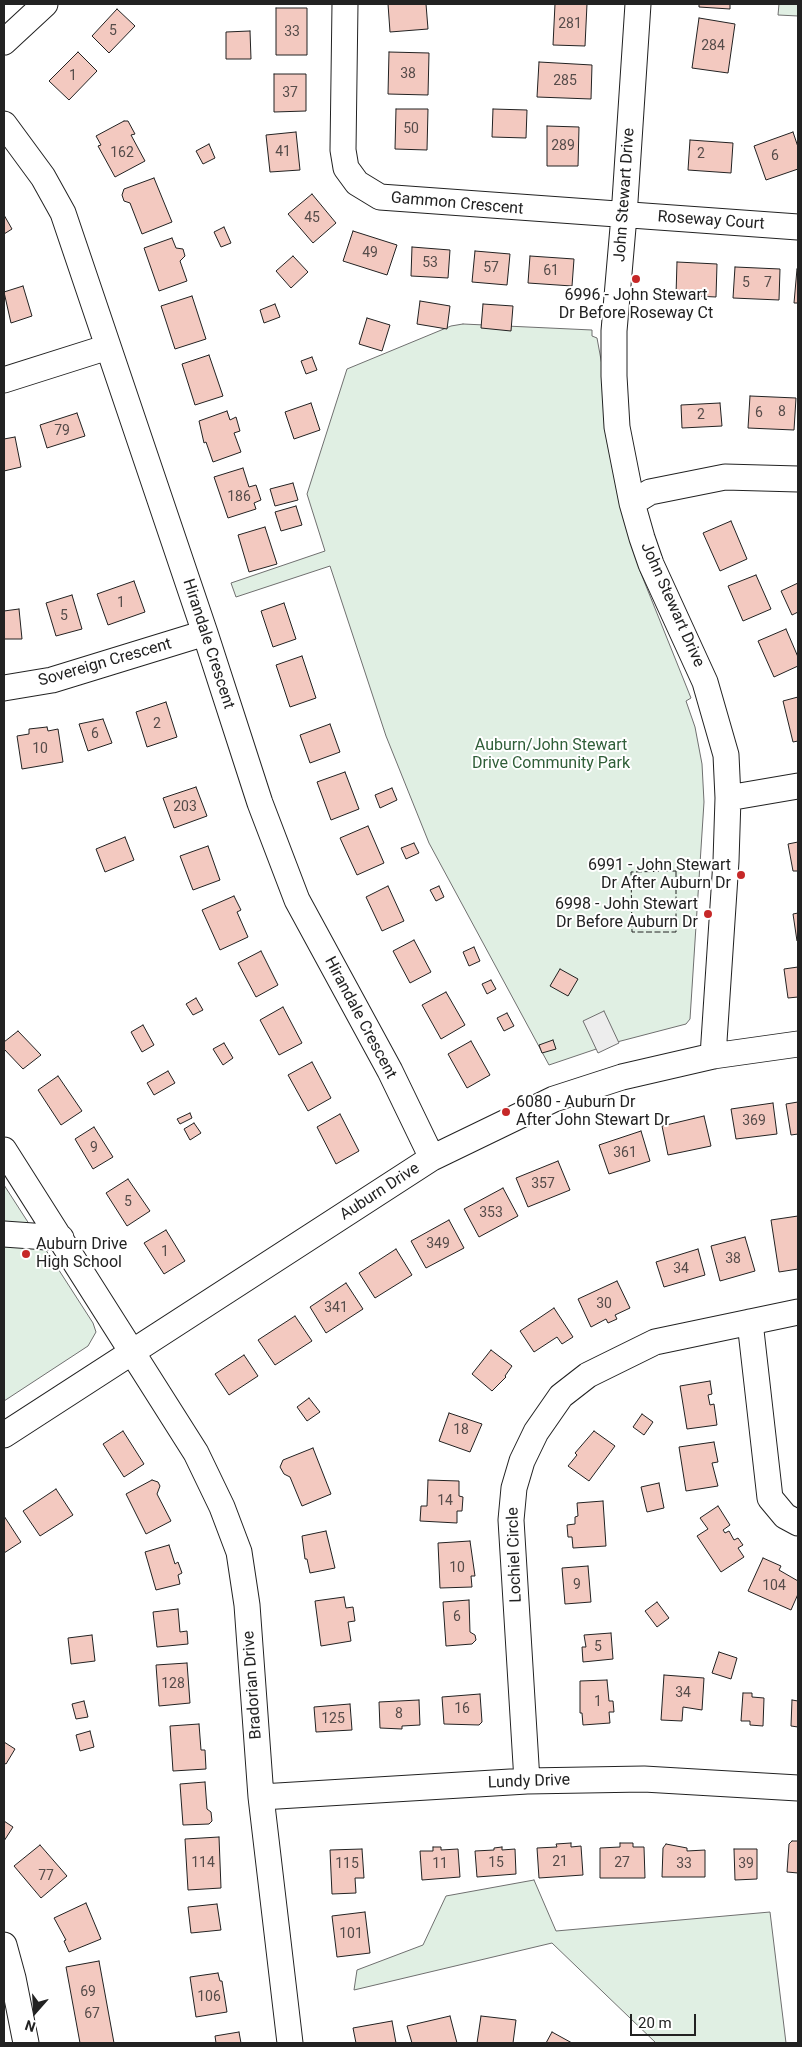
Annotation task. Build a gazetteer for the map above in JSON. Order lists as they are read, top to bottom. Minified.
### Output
{"streets":{"street":["John Stewart Drive","Gammon Crescent","Roseway Court","Hirandale Crescent","Sovereign Crescent","Auburn Drive","Lochiel Circle","Bradorian Drive","Lundy Drive"]},"crossings":[["John Stewart Drive","Gammon Crescent"],["John Stewart Drive","Roseway Court"],["John Stewart Drive","Auburn Drive"],["Gammon Crescent","Roseway Court"],["Hirandale Crescent","Sovereign Crescent"],["Hirandale Crescent","Auburn Drive"],["Auburn Drive","Bradorian Drive"],["Lochiel Circle","Lundy Drive"],["Bradorian Drive","Lundy Drive"]],"parks":["Auburn/John Stewart Drive Community Park"],"places":["6996 - John Stewart Dr Before Roseway Ct","6991 - John Stewart Dr After Auburn Dr","6998 - John Stewart Dr Before Auburn Dr","6080 - Auburn Dr After John Stewart Dr","Auburn Drive High School"],"house_numbers":["281","5","33","284","38","1","285","37","50","289","41","162","2","6","45","49","53","57","61","5","7","8","6","2","79","186","1","5","2","6","10","203","369","9","361","357","5","353","349","1","38","34","30","341","18","14","10","9","104","6","5","128","34","1","16","8","125","21","114","15","27","115","11","33","39","77","101","69","106","67"],"scale_bar":"20 m","north":"bottom"}
